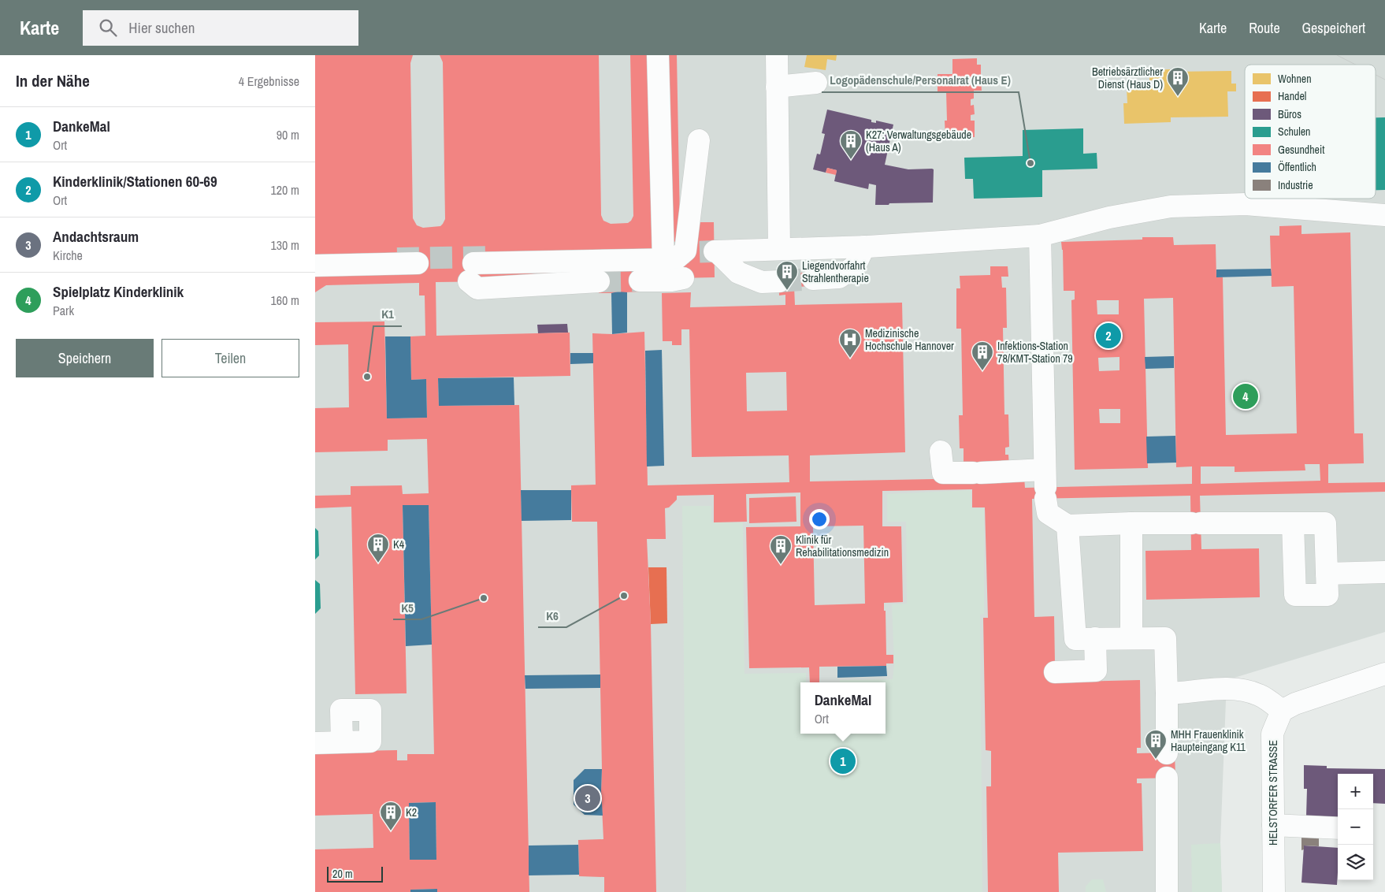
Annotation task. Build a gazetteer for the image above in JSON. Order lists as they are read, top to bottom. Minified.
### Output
{"streets":{"street":["HELSTORFER STRASSE"]},"places":{"building":["Betriebsärztlicher Dienst (Haus D)","K27: Verwaltungsgebäude (Haus A)","Liegendvorfahrt Strahlentherapie","Infektions-Station 78/KMT-Station 79","K4","Klinik für Rehabilitationsmedizin","MHH Frauenklinik Haupteingang K11","K2"],"other":["Logopädenschule/Personalrat (Haus E)","K1","K6","K5"],"hospital":["Medizinische Hochschule Hannover"]},"legend":["Wohnen","Handel","Büros","Schulen","Gesundheit","Öffentlich","Industrie"],"scale_bar":"20 m","page":{"header":"Karte","search":"Hier suchen","nav":["Karte","Route","Gespeichert"],"heading":["In der Nähe","4 Ergebnisse"],"list":[{"mark":"1","name":"DankeMal","note":"Ort","value":"90 m"},{"mark":"2","name":"Kinderklinik/Stationen 60-69","note":"Ort","value":"120 m"},{"mark":"3","name":"Andachtsraum","note":"Kirche","value":"130 m"},{"mark":"4","name":"Spielplatz Kinderklinik","note":"Park","value":"160 m"}],"pins":["2","4","1","3"],"buttons":["Speichern","Teilen"],"popup":["DankeMal","Ort"],"map_buttons":["+","−"],"scale":"20 m"}}
